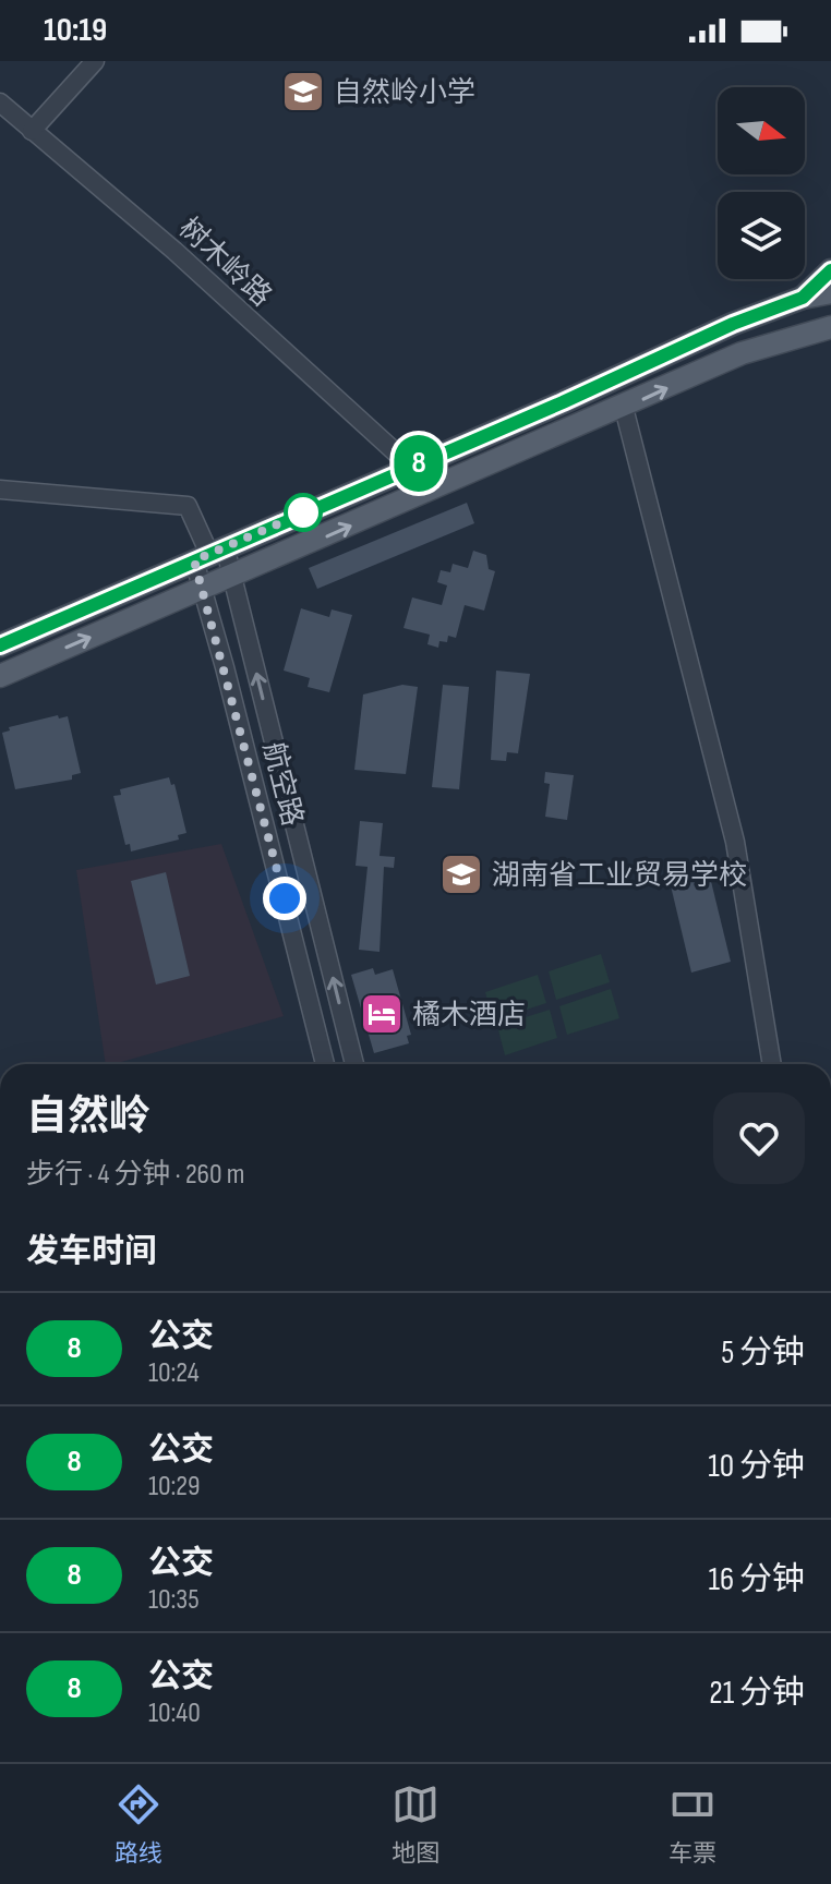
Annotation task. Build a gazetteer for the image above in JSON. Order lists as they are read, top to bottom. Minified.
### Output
{"streets":{"street":["树木岭路","航空路"]},"places":{"school or university":["自然岭小学","湖南省工业贸易学校"],"hotel":["橘木酒店"]},"lines":["bus line 8"],"north":"right","page":{"status":"10:19","on_map":"8","heading":[["自然岭","步行 · 4 分钟 · 260 m"],"发车时间"],"list":[{"mark":"8","name":"公交","note":"10:24","value":"5 分钟"},{"mark":"8","name":"公交","note":"10:29","value":"10 分钟"},{"mark":"8","name":"公交","note":"10:35","value":"16 分钟"},{"mark":"8","name":"公交","note":"10:40","value":"21 分钟"}],"tabs":["路线","地图","车票"]}}
